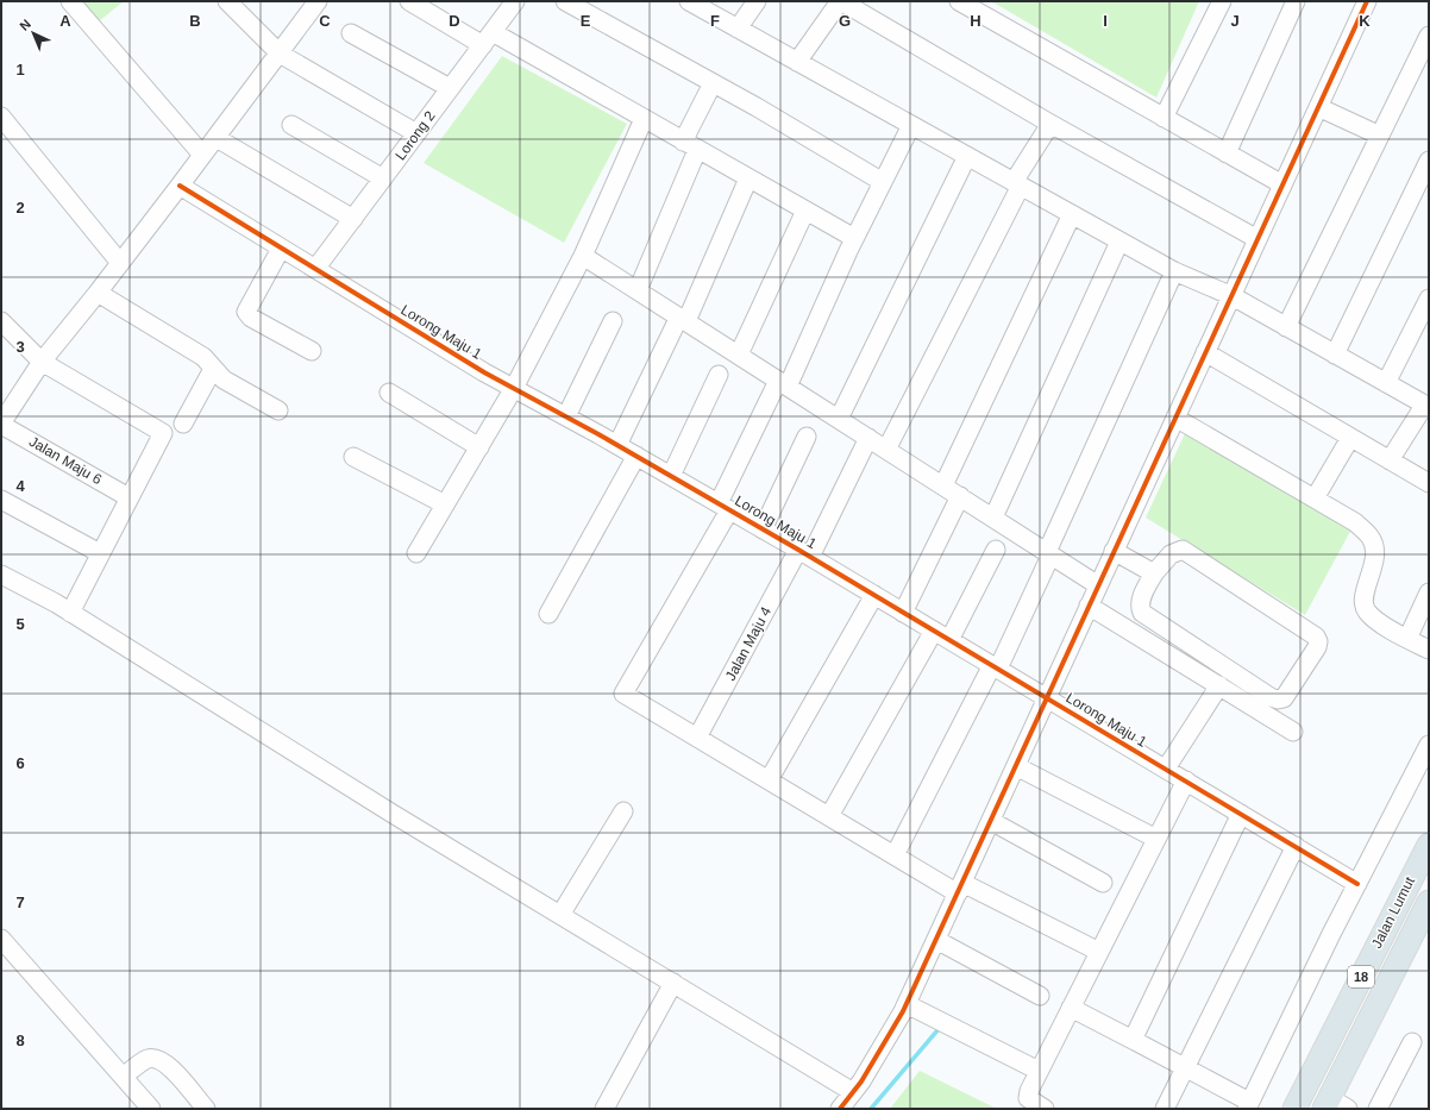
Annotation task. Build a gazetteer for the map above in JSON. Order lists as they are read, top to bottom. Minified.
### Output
{"streets":{"main road":["Jalan Lumut","18"],"street":["Lorong 2","Lorong Maju 1","Jalan Maju 6","Jalan Maju 4"]},"crossings":[["Lorong 2","Lorong Maju 1"],["Lorong Maju 1","Jalan Maju 4"]],"north":"top left","grid":{"columns":["A","B","C","D","E","F","G","H","I","J","K"],"rows":["1","2","3","4","5","6","7","8"]}}
